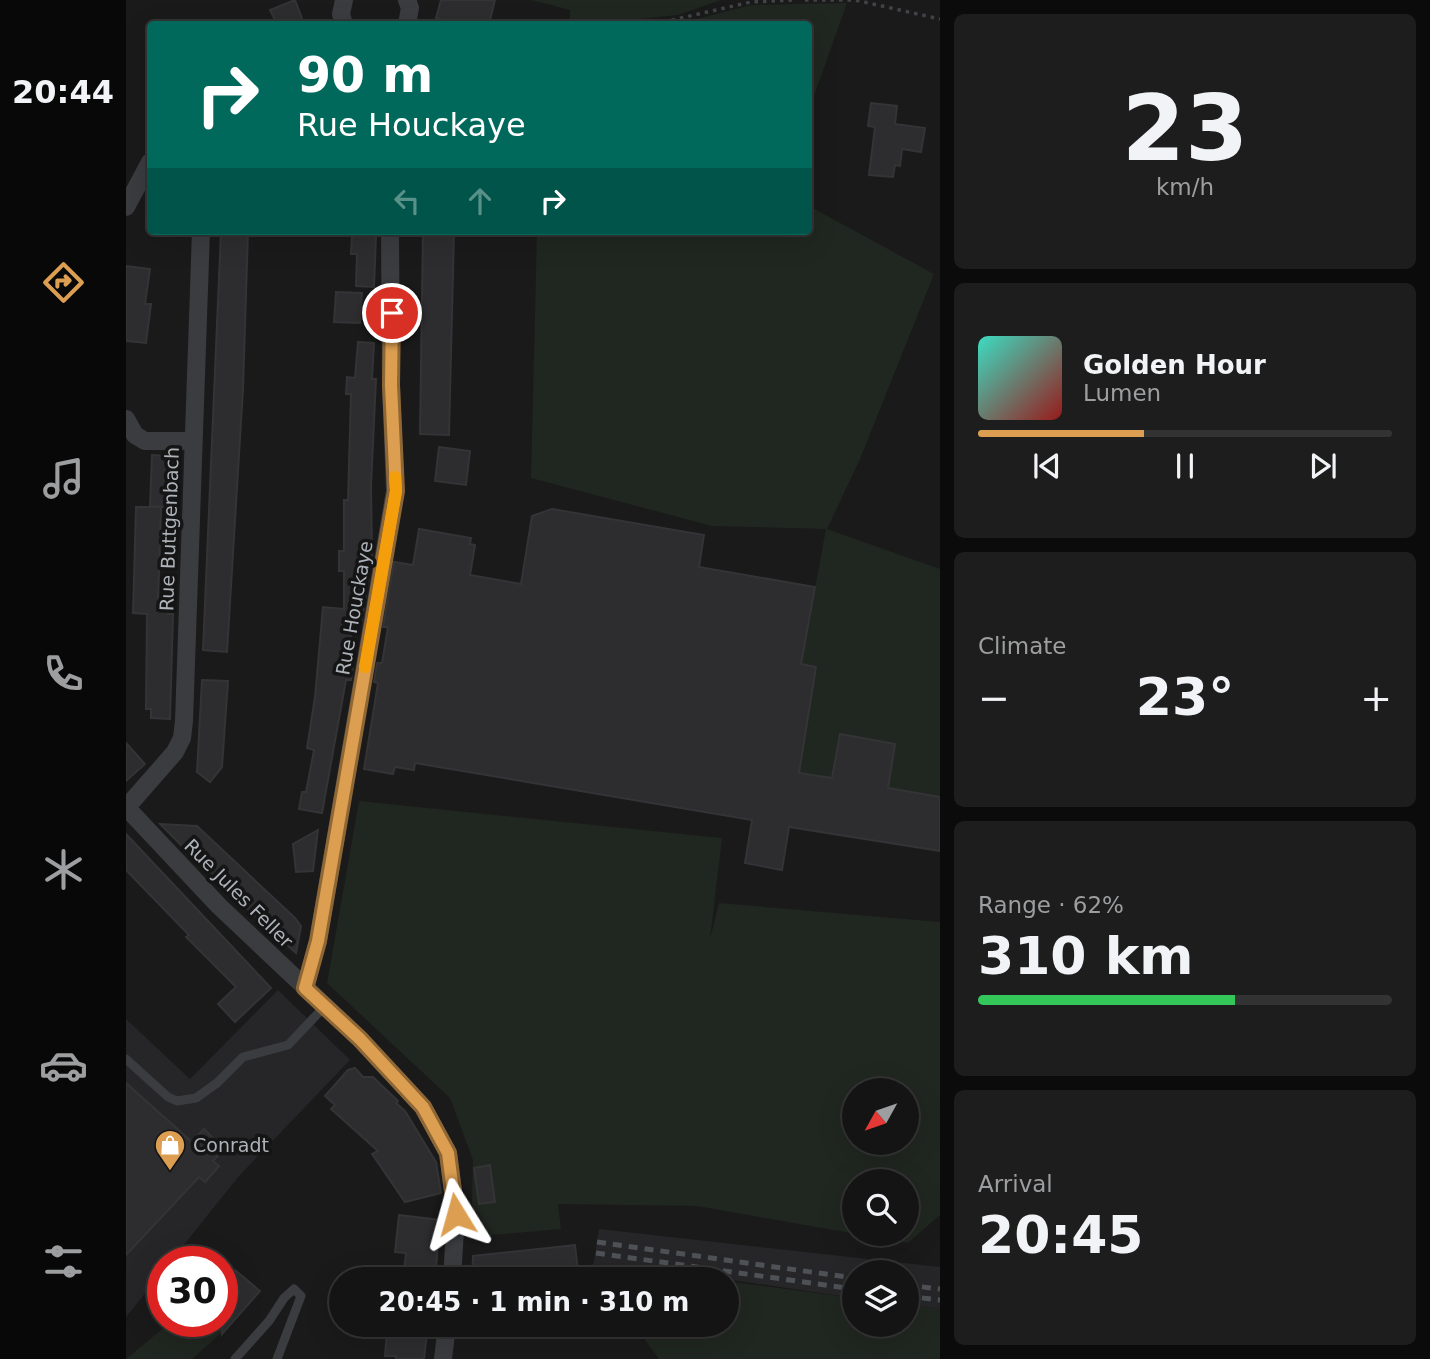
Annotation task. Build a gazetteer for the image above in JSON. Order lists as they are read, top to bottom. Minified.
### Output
{"streets":{"street":["Rue Buttgenbach","Rue Houckaye","Rue Jules Feller"]},"crossings":[["Rue Buttgenbach","Rue Jules Feller"],["Rue Houckaye","Rue Jules Feller"]],"places":{"shop":["Conradt"]},"north":"bottom left","page":{"tabs":"20:44","tile":[["23","km/h"],"Climate",["Range · 62%","310 km"],["Arrival","20:45"]],"turn":["90 m","Rue Houckaye"],"song":["Golden Hour","Lumen"],"heat":["−","23°","+"],"limit":"30","trip":"20:45 · 1 min · 310 m"}}
